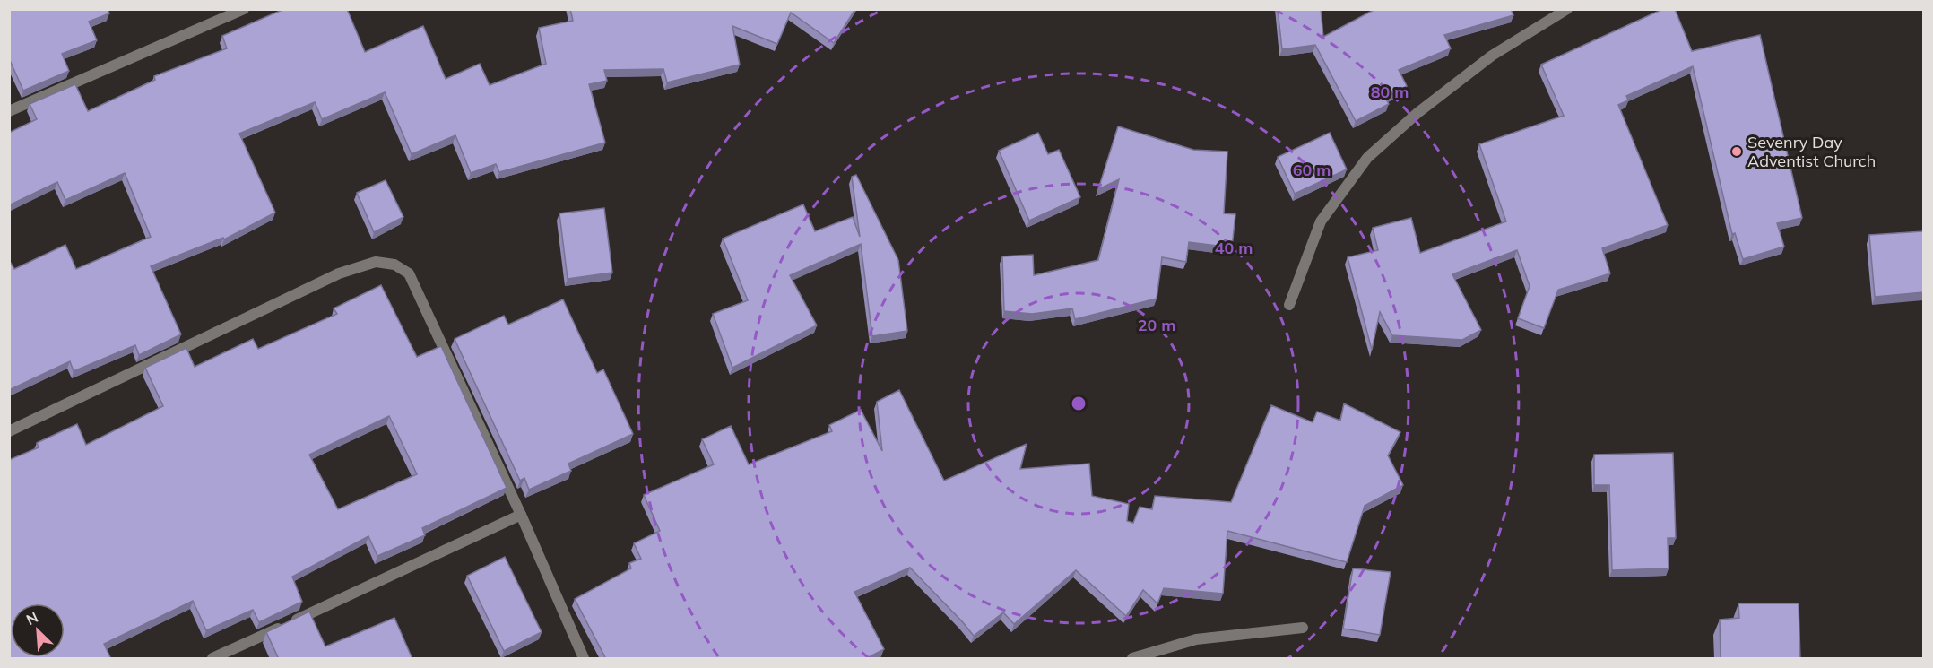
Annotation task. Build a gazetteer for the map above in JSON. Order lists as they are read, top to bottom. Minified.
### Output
{"places":["Sevenry Day Adventist Church"],"north":"top left","rings":["80 m","60 m","40 m","20 m"]}
